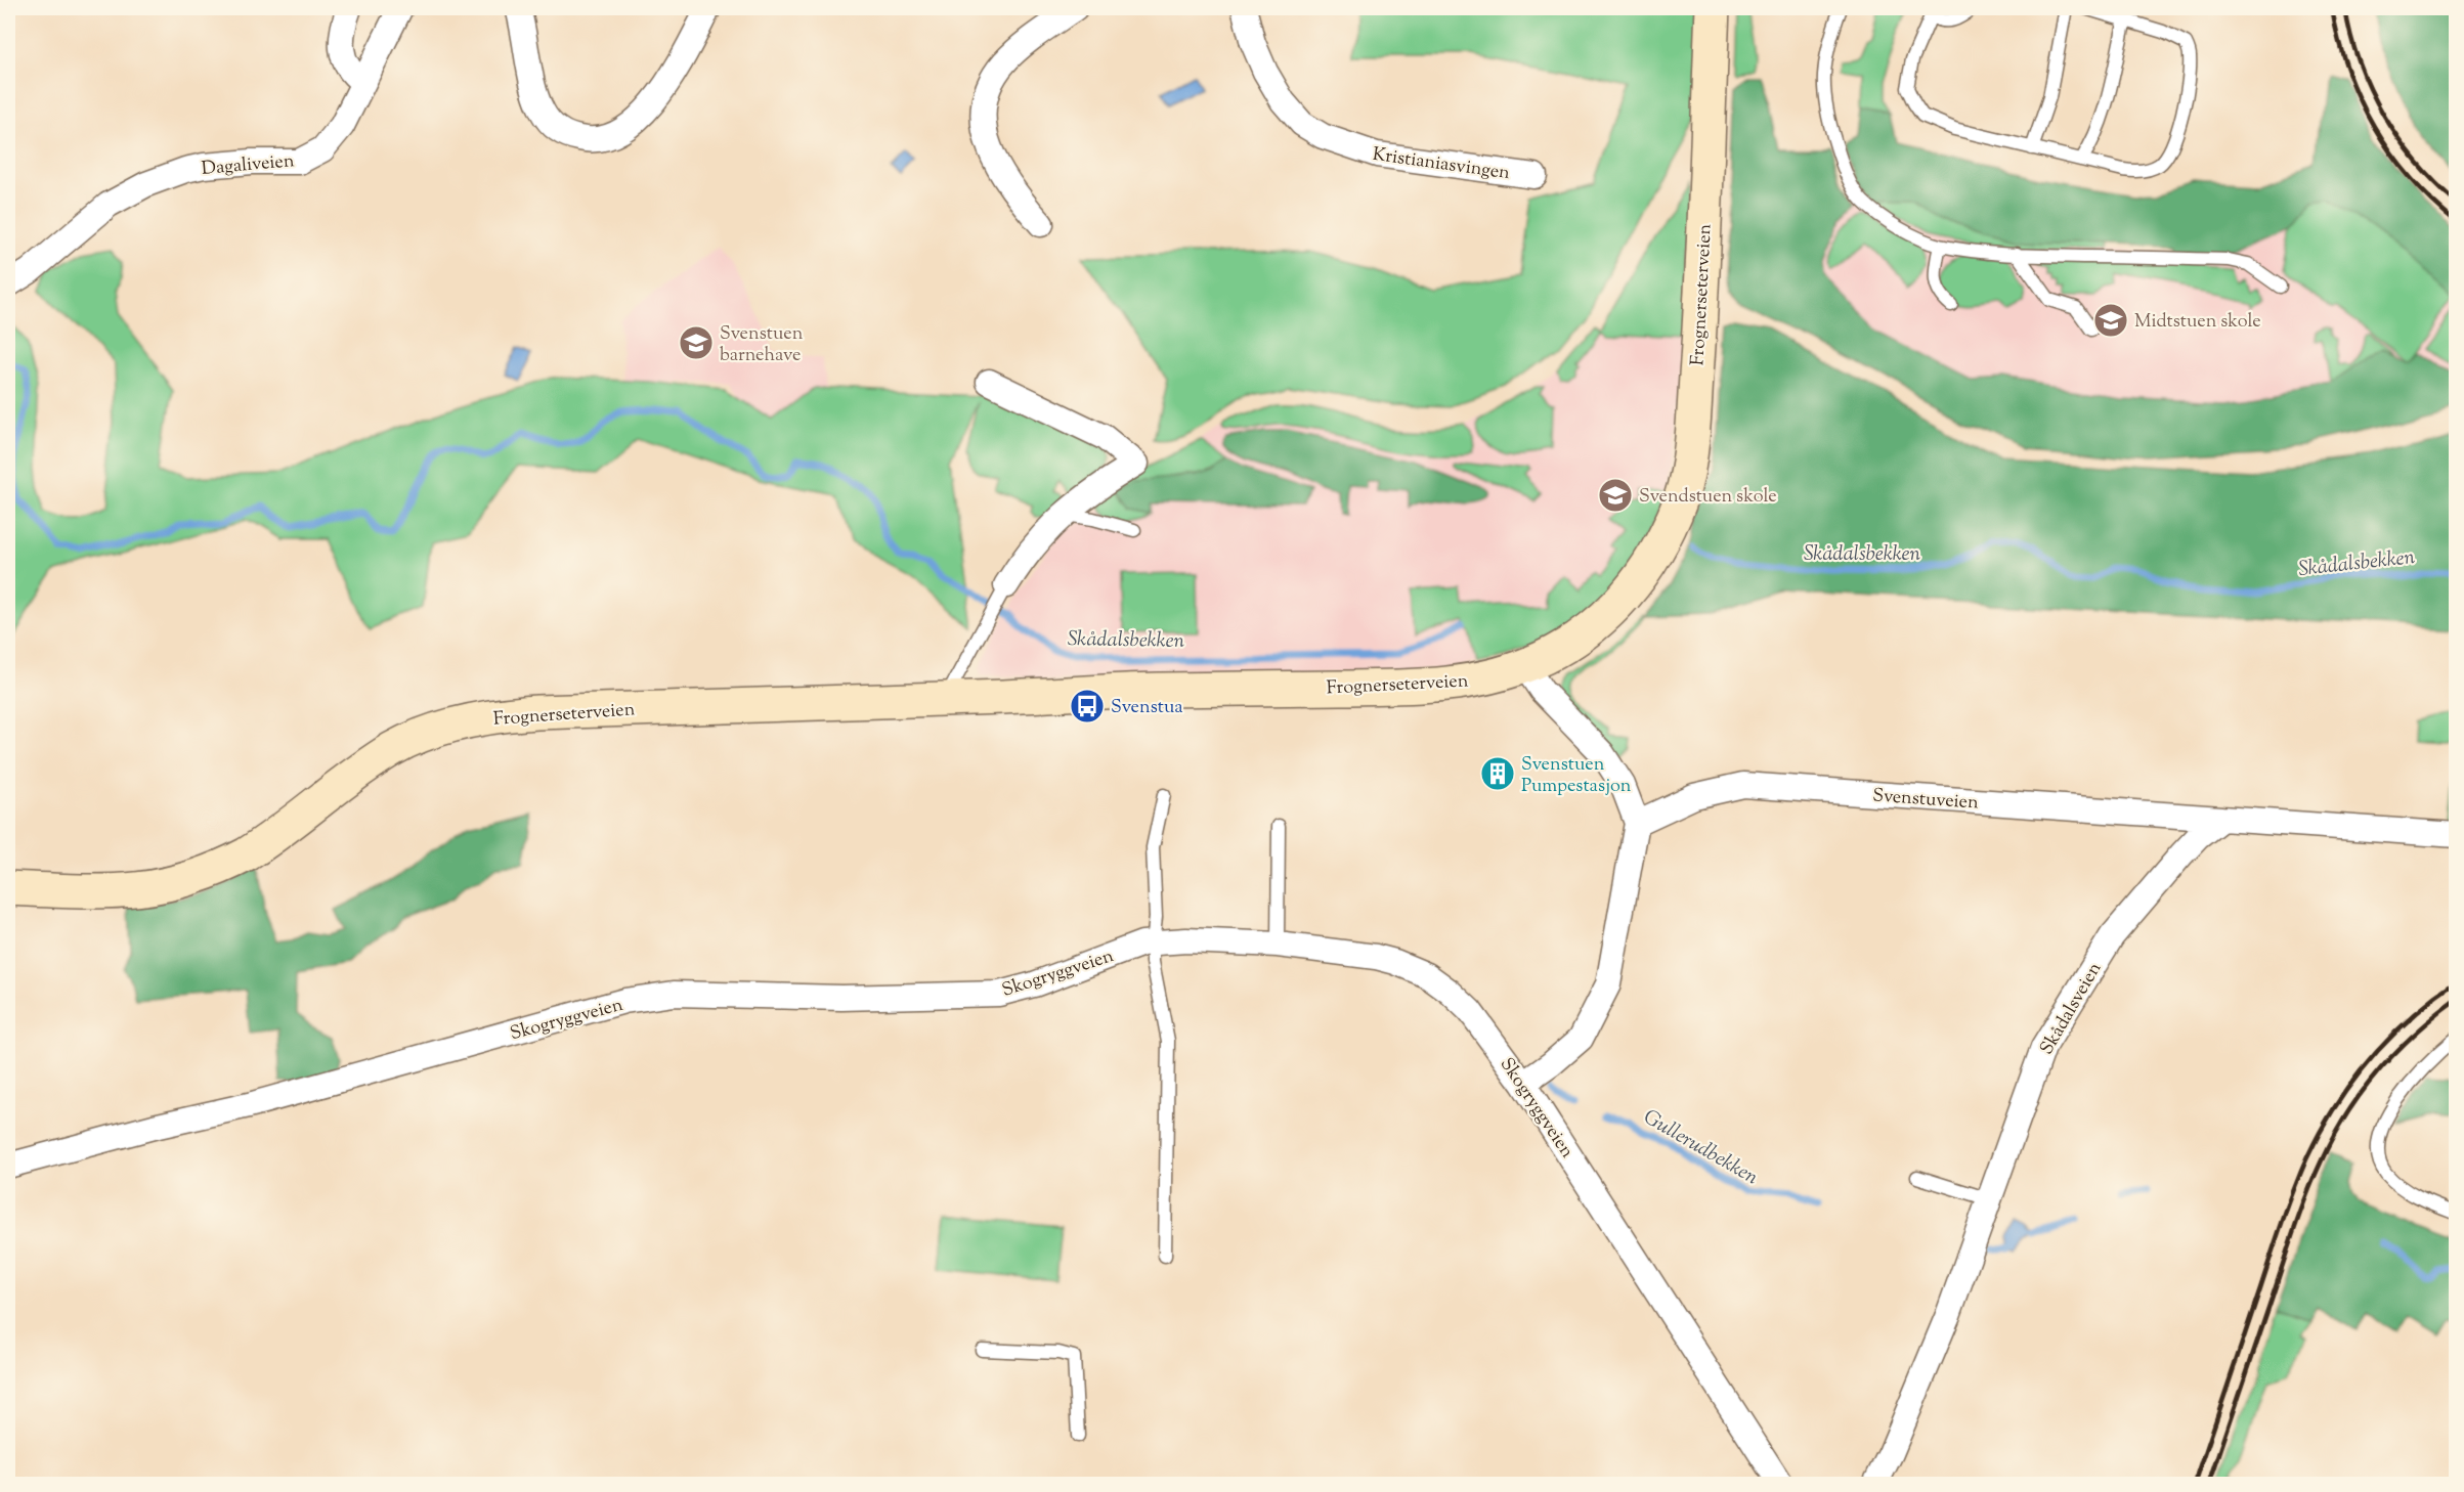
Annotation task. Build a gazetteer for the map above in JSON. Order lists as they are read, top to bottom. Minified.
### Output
{"streets":{"main road":["Frognerseterveien"],"street":["Kristianiasvingen","Dagaliveien","Svenstuveien","Skogryggveien","Skådalsveien"]},"crossings":[["Svenstuveien","Skådalsveien"]],"water":["Skådalsbekken","Gullerudbekken"],"places":{"school or university":["Midtstuen skole","Svenstuen barnehave","Svendstuen skole"],"bus stop":["Svenstua"],"building":["Svenstuen Pumpestasjon"]}}
